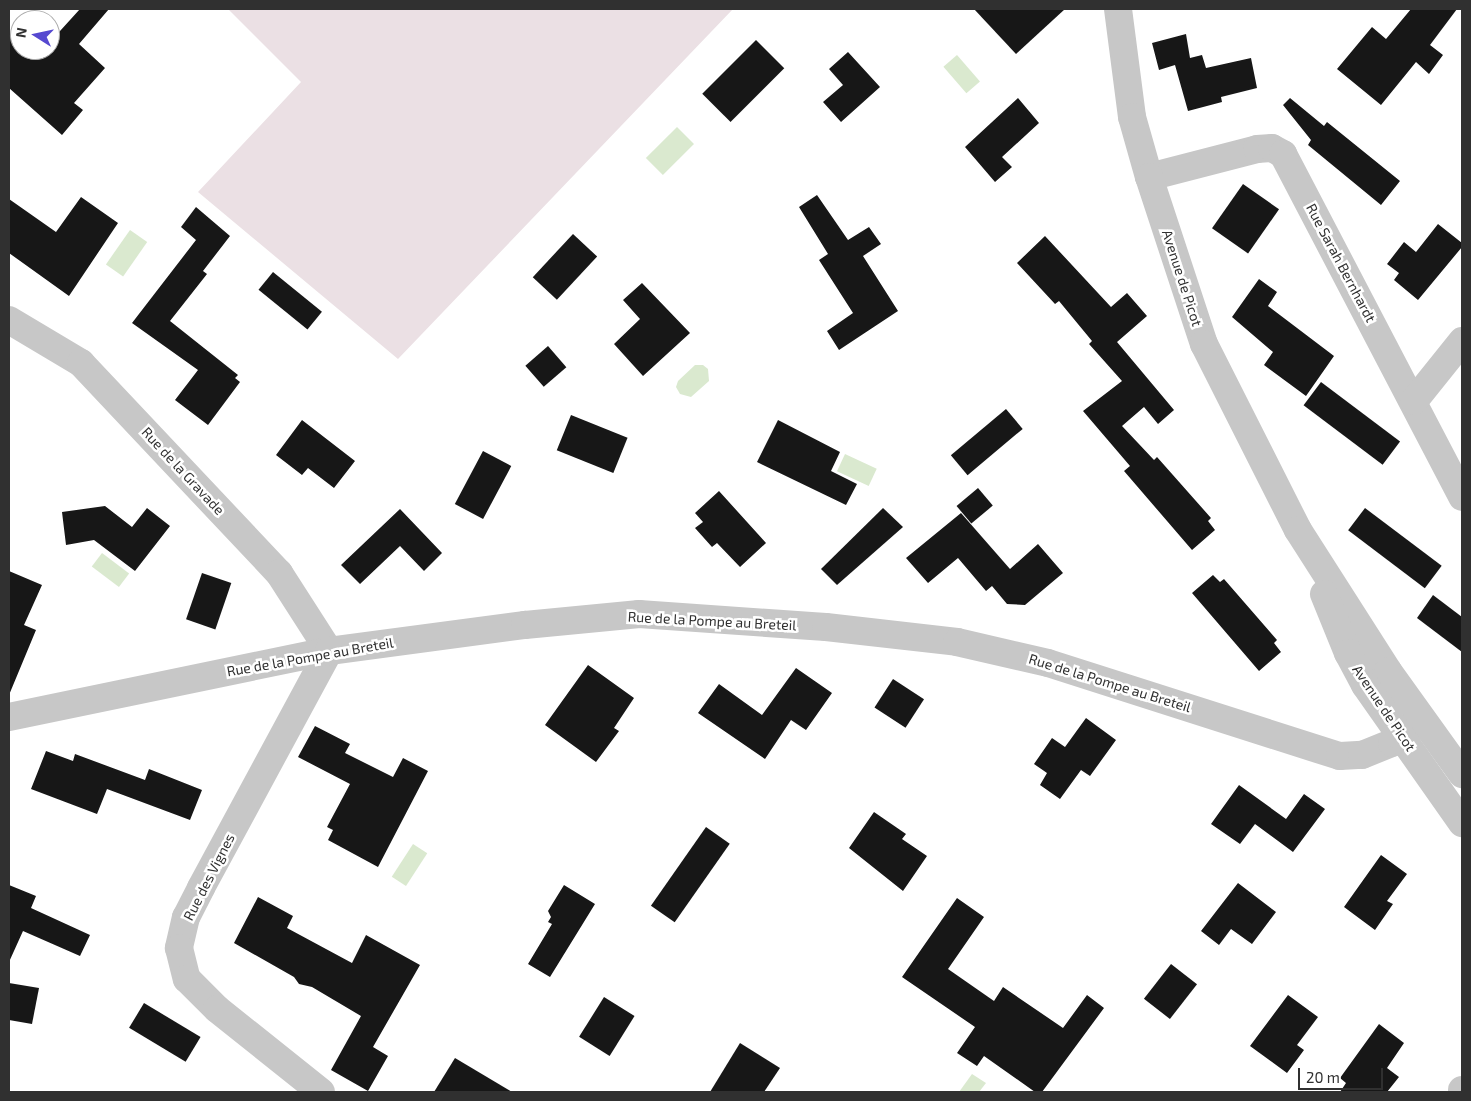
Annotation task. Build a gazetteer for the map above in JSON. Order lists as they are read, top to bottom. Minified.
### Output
{"streets":{"street":["Rue Sarah Bernhardt","Avenue de Picot","Rue de la Gravade","Rue de la Pompe au Breteil","Rue des Vignes"]},"crossings":[["Rue Sarah Bernhardt","Avenue de Picot"],["Avenue de Picot","Rue de la Pompe au Breteil"],["Rue de la Gravade","Rue de la Pompe au Breteil"],["Rue de la Gravade","Rue des Vignes"],["Rue de la Pompe au Breteil","Rue des Vignes"]],"scale_bar":"20 m","north":"left"}
